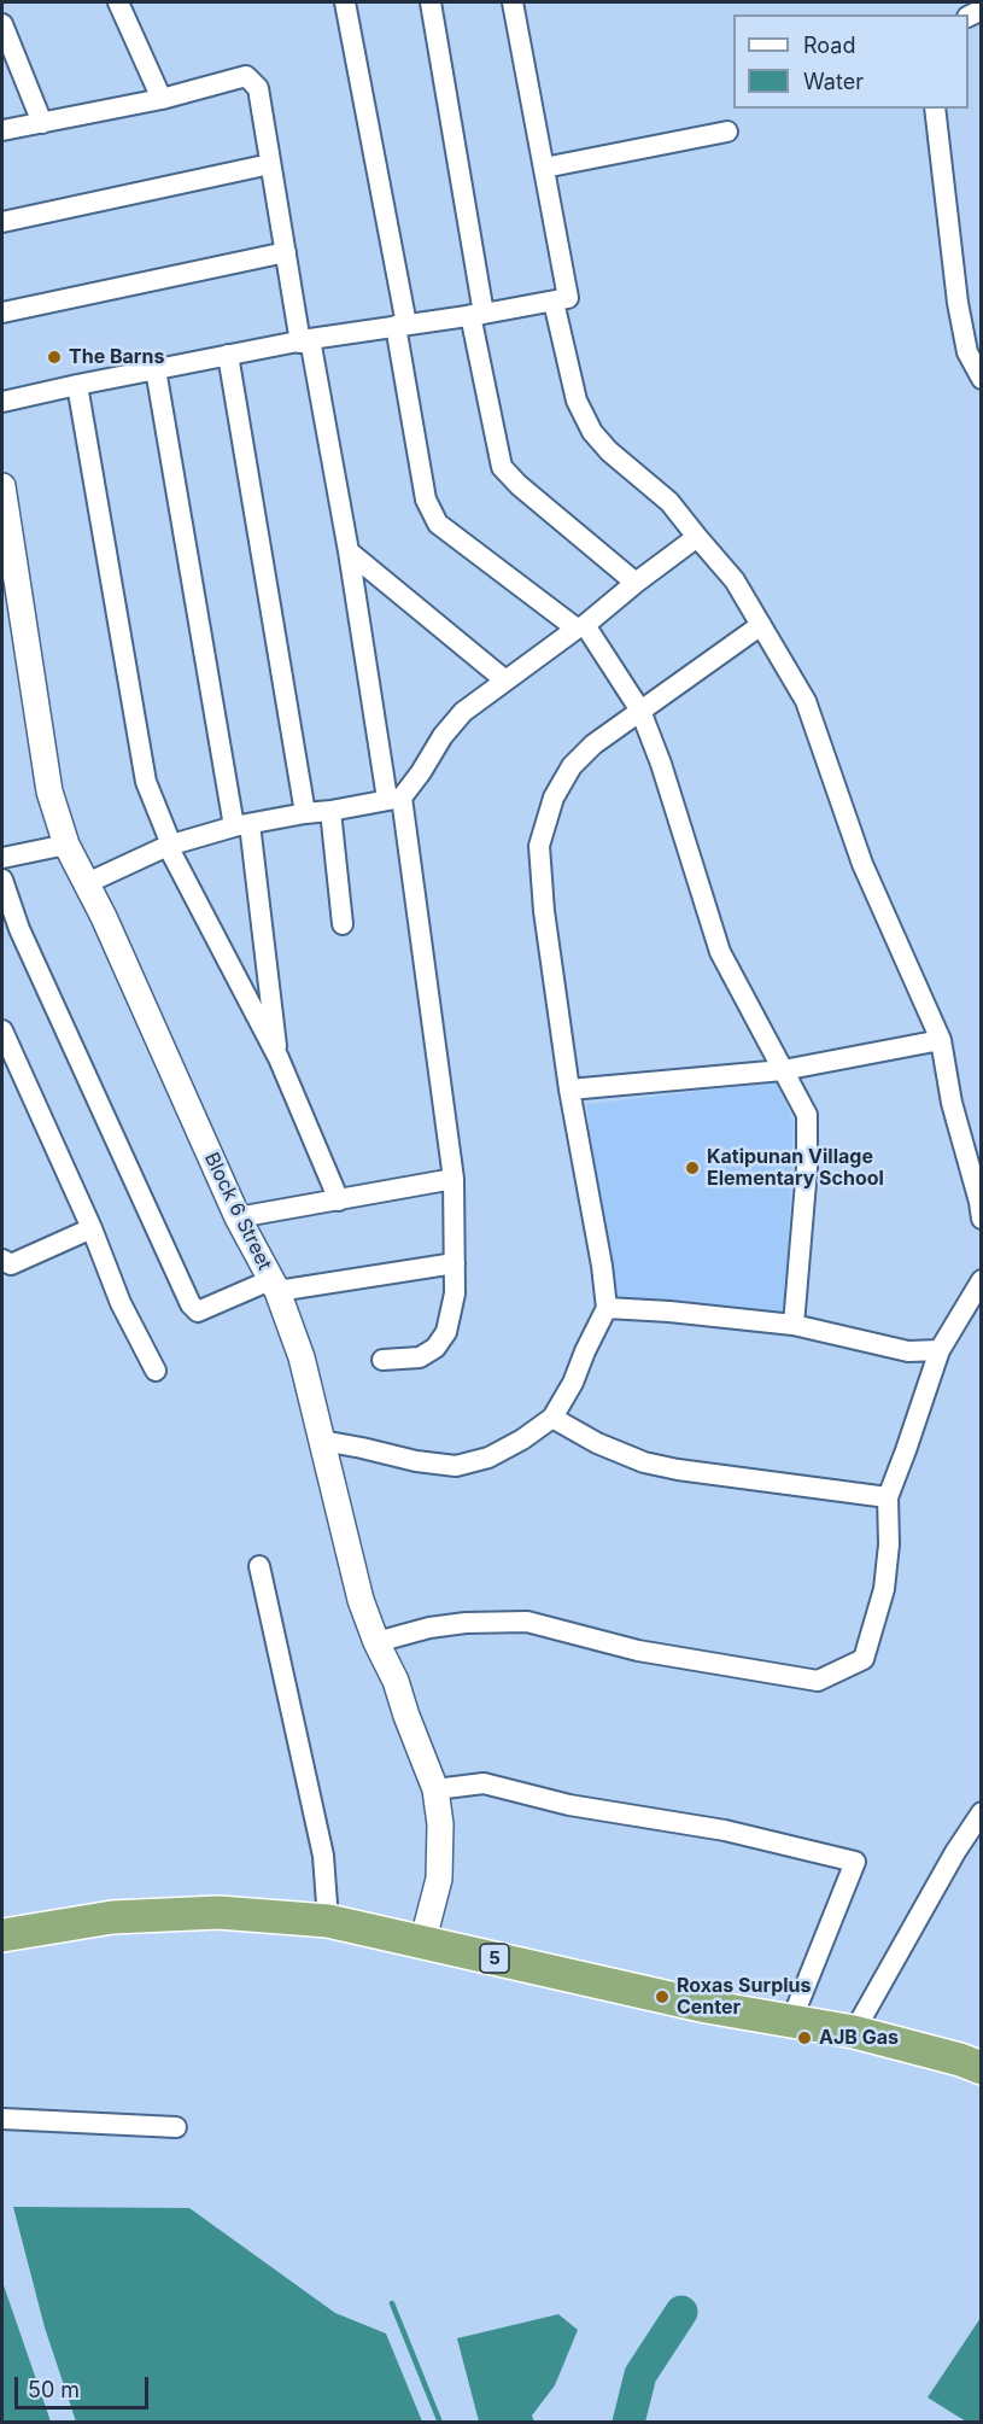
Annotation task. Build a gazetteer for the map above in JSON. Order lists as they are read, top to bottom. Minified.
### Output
{"streets":{"highway":["5"],"street":["Block 6 Street"]},"crossings":[["Block 6 Street","5"]],"places":["The Barns","Katipunan Village Elementary School","Roxas Surplus Center","AJB Gas"],"legend":["Road","Water"],"scale_bar":"50 m"}
